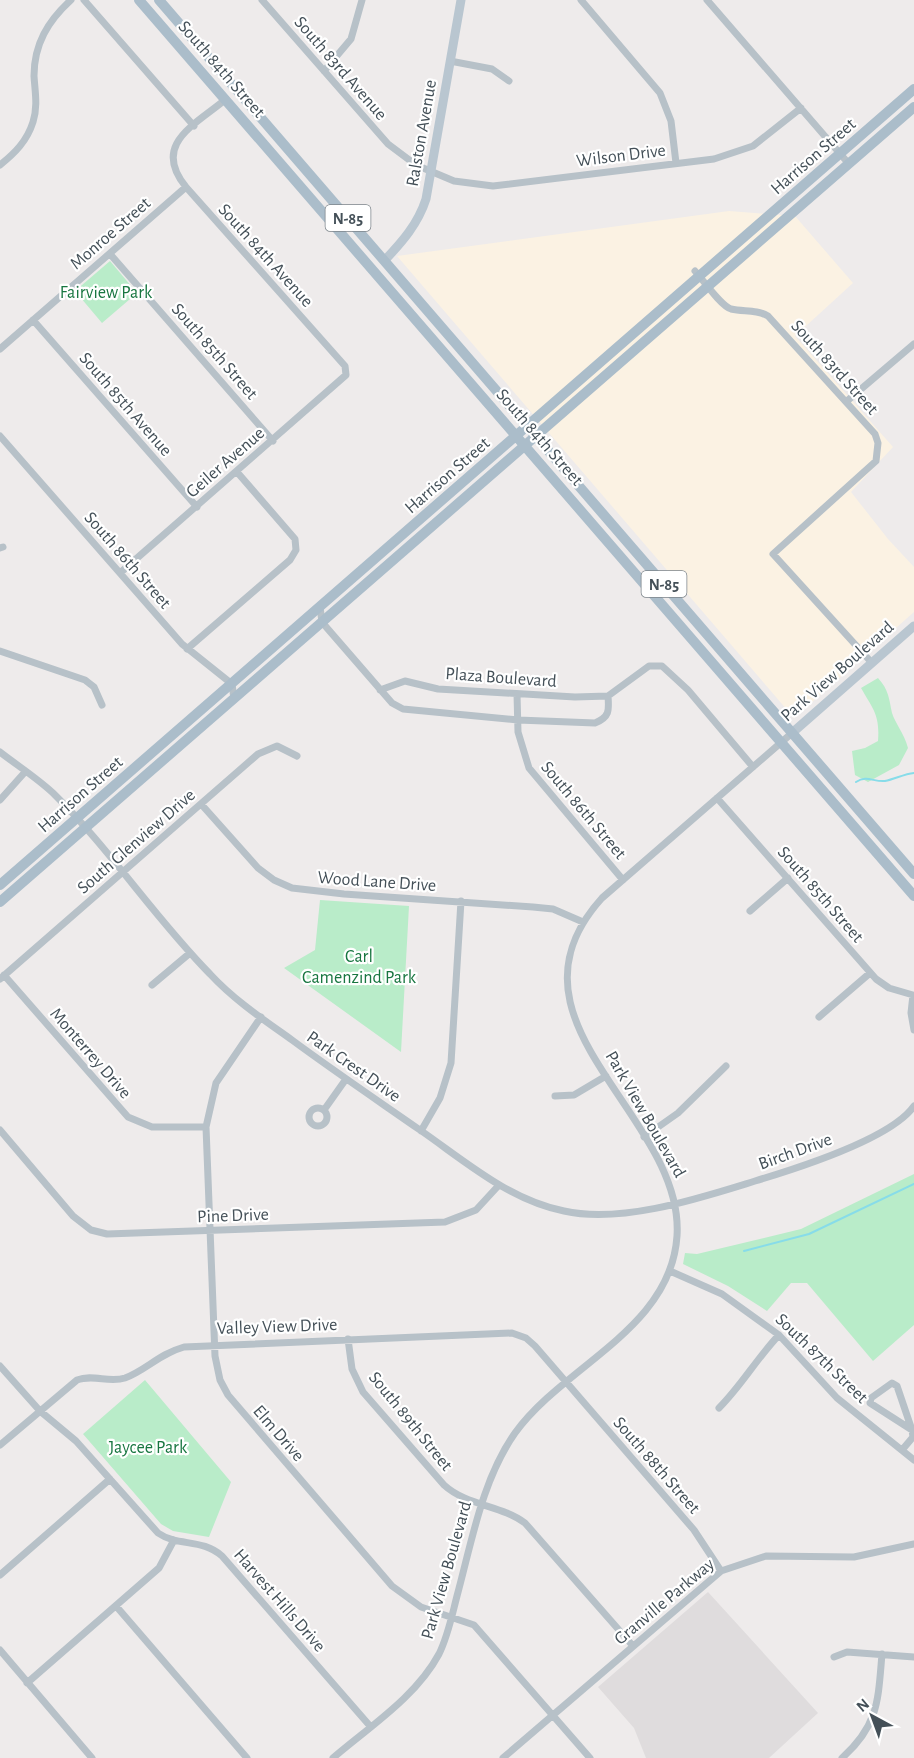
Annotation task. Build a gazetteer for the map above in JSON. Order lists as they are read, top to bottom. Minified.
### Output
{"streets":{"main road":["South 84th Street","Harrison Street","N-85"],"street":["South 83rd Avenue","Ralston Avenue","Wilson Drive","Monroe Street","South 84th Avenue","South 85th Street","South 83rd Street","South 85th Avenue","Geiler Avenue","South 86th Street","Park View Boulevard","Plaza Boulevard","South Glenview Drive","Wood Lane Drive","Monterrey Drive","Park Crest Drive","Birch Drive","Pine Drive","Valley View Drive","South 87th Street","South 89th Street","Elm Drive","South 88th Street","Harvest Hills Drive","Granville Parkway"]},"crossings":[["South 83rd Avenue","Ralston Avenue"],["South 83rd Avenue","Wilson Drive"],["South 84th Street","Ralston Avenue"],["South 84th Street","Harrison Street"],["South 84th Street","Park View Boulevard"],["Ralston Avenue","Wilson Drive"],["Harrison Street","South 83rd Street"],["Harrison Street","South 86th Street"],["Harrison Street","Park Crest Drive"],["Monroe Street","South 84th Avenue"],["Monroe Street","South 85th Street"],["Monroe Street","South 85th Avenue"],["South 84th Avenue","Geiler Avenue"],["South 85th Street","Geiler Avenue"],["South 85th Street","Park View Boulevard"],["South 83rd Street","Park View Boulevard"],["South 85th Avenue","Geiler Avenue"],["Geiler Avenue","South 86th Street"],["South 86th Street","Park View Boulevard"],["South 86th Street","Plaza Boulevard"],["Park View Boulevard","Wood Lane Drive"],["Park View Boulevard","Park Crest Drive"],["Park View Boulevard","Birch Drive"],["Park View Boulevard","Valley View Drive"],["Park View Boulevard","South 87th Street"],["Park View Boulevard","South 89th Street"],["Park View Boulevard","Elm Drive"],["Park View Boulevard","South 88th Street"],["Park View Boulevard","Harvest Hills Drive"],["South Glenview Drive","Wood Lane Drive"],["South Glenview Drive","Monterrey Drive"],["South Glenview Drive","Park Crest Drive"],["Monterrey Drive","Elm Drive"],["Park Crest Drive","Birch Drive"],["Park Crest Drive","Pine Drive"],["Park Crest Drive","Elm Drive"],["Pine Drive","Elm Drive"],["Valley View Drive","South 89th Street"],["Valley View Drive","Elm Drive"],["Valley View Drive","South 88th Street"],["Valley View Drive","Harvest Hills Drive"],["South 89th Street","Granville Parkway"],["Elm Drive","Granville Parkway"],["South 88th Street","Granville Parkway"]],"parks":["Fairview Park","Carl Camenzind Park","Jaycee Park"],"north":"top left"}
